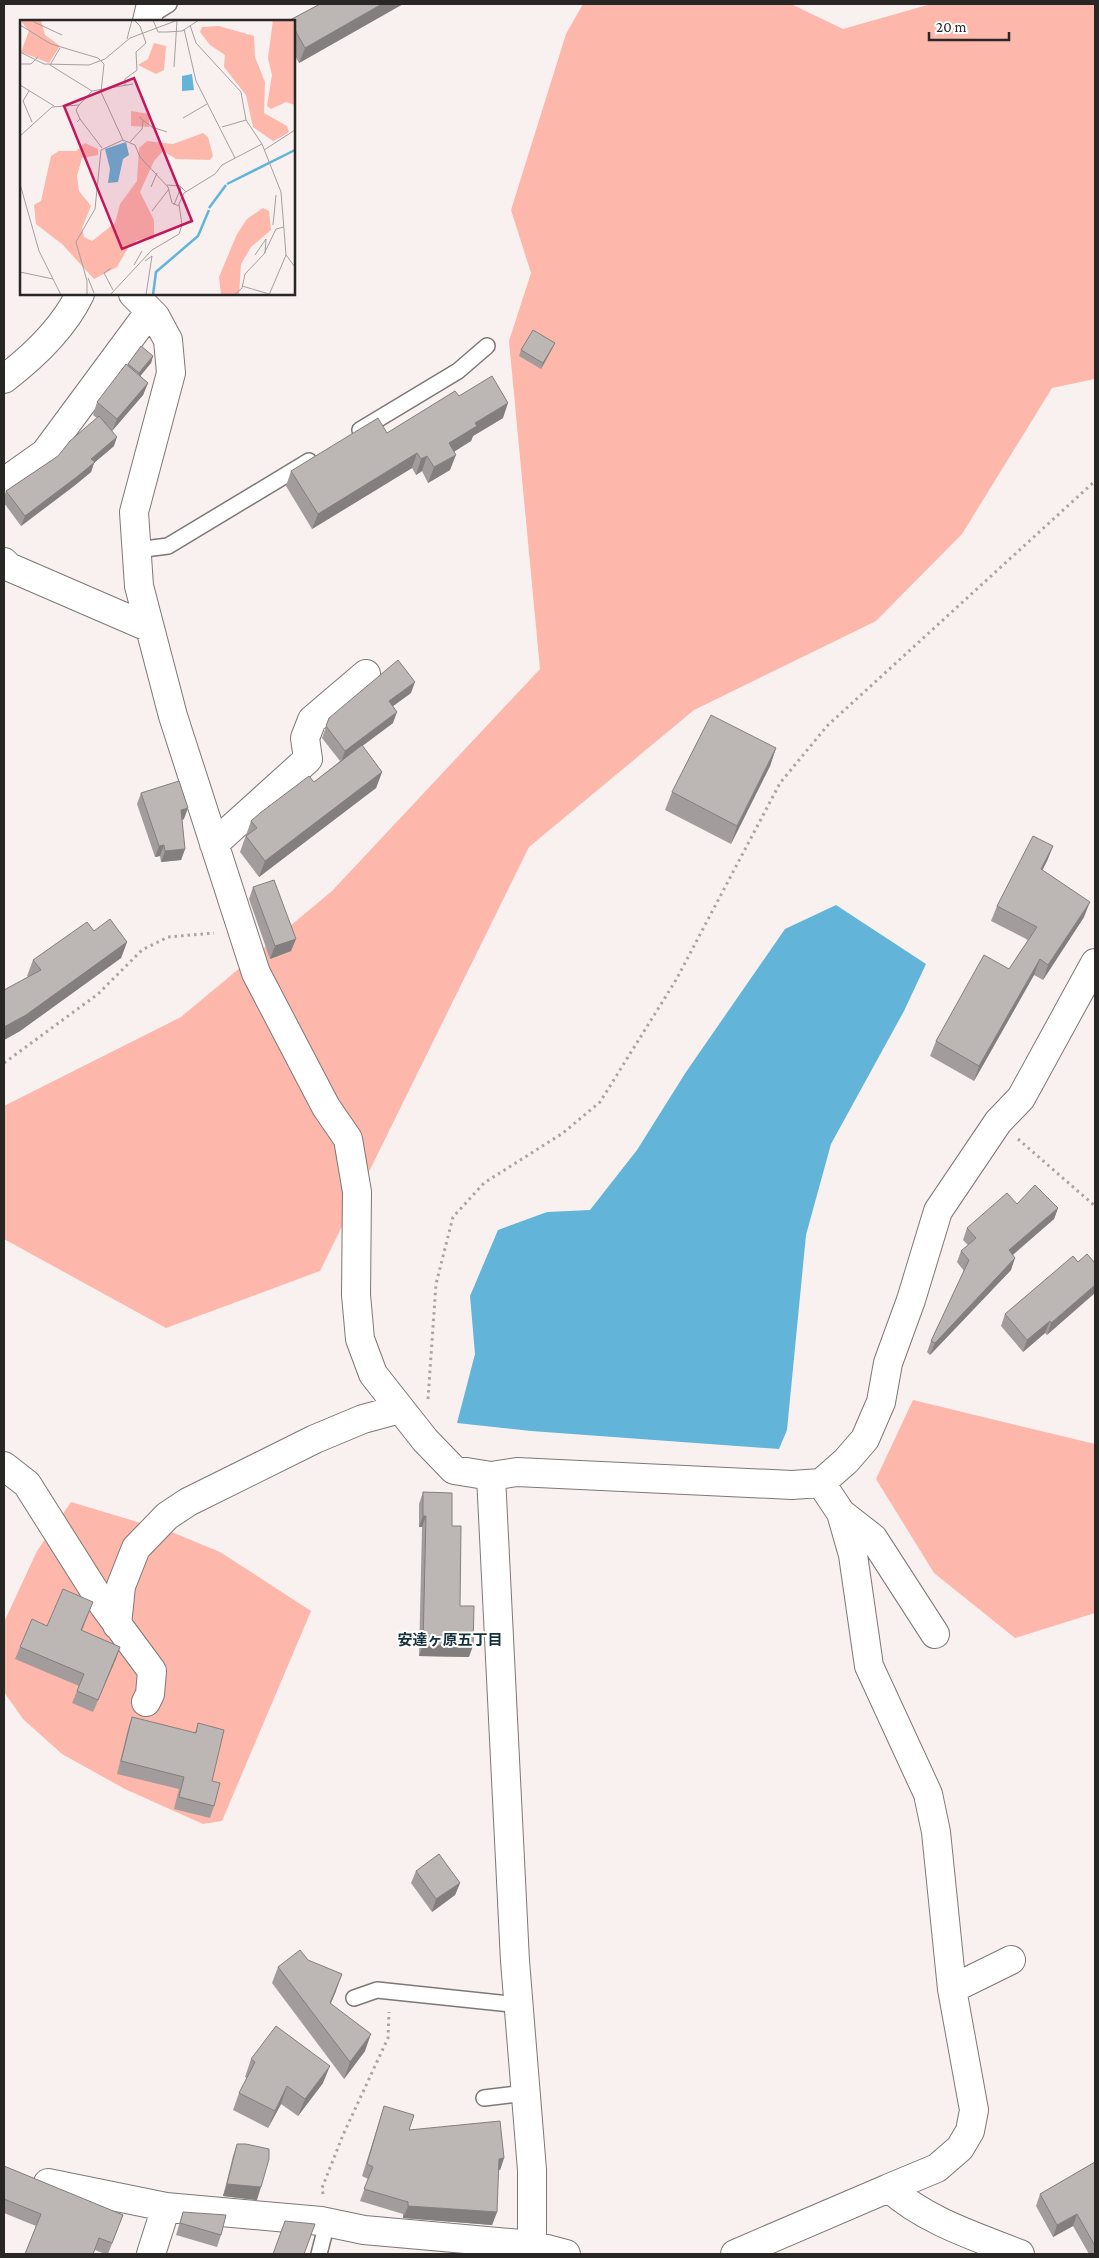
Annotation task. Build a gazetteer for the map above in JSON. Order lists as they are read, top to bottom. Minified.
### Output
{"districts":["安達ヶ原五丁目"],"scale_bar":"20 m"}
